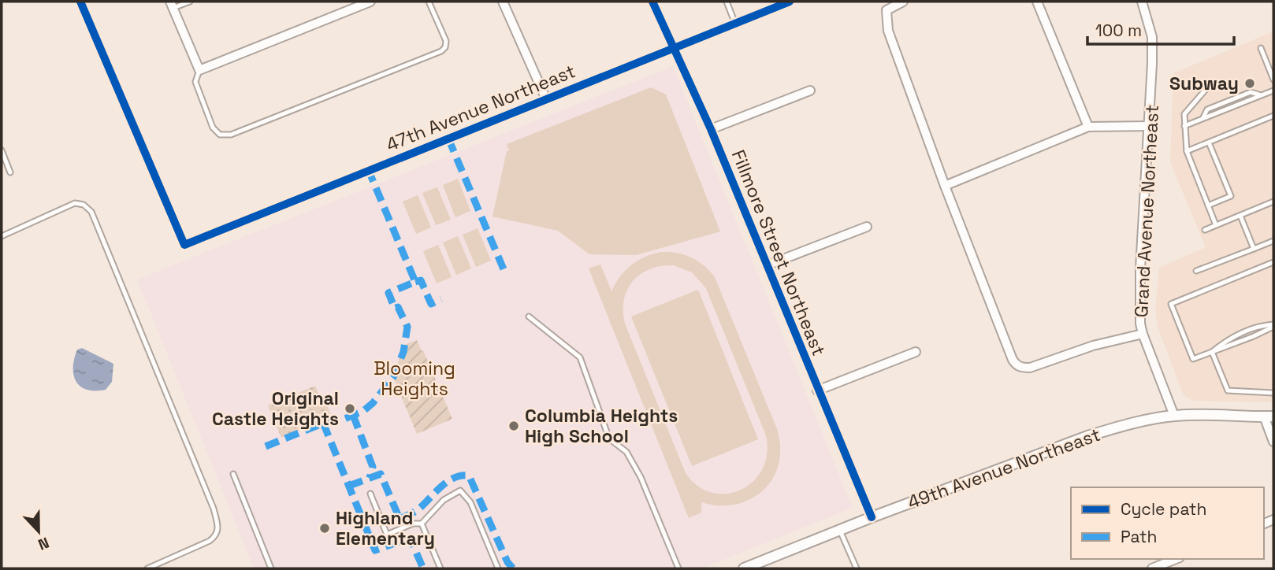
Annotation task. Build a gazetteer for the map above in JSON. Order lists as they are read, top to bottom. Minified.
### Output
{"streets":{"street":["47th Avenue Northeast","Grand Avenue Northeast","Fillmore Street Northeast","49th Avenue Northeast"]},"crossings":[["47th Avenue Northeast","Fillmore Street Northeast"],["Grand Avenue Northeast","49th Avenue Northeast"],["Fillmore Street Northeast","49th Avenue Northeast"]],"parks":["Blooming Heights"],"places":["Subway","Original Castle Heights","Columbia Heights High School","Highland Elementary"],"legend":["Cycle path","Path"],"scale_bar":"100 m","north":"bottom"}
